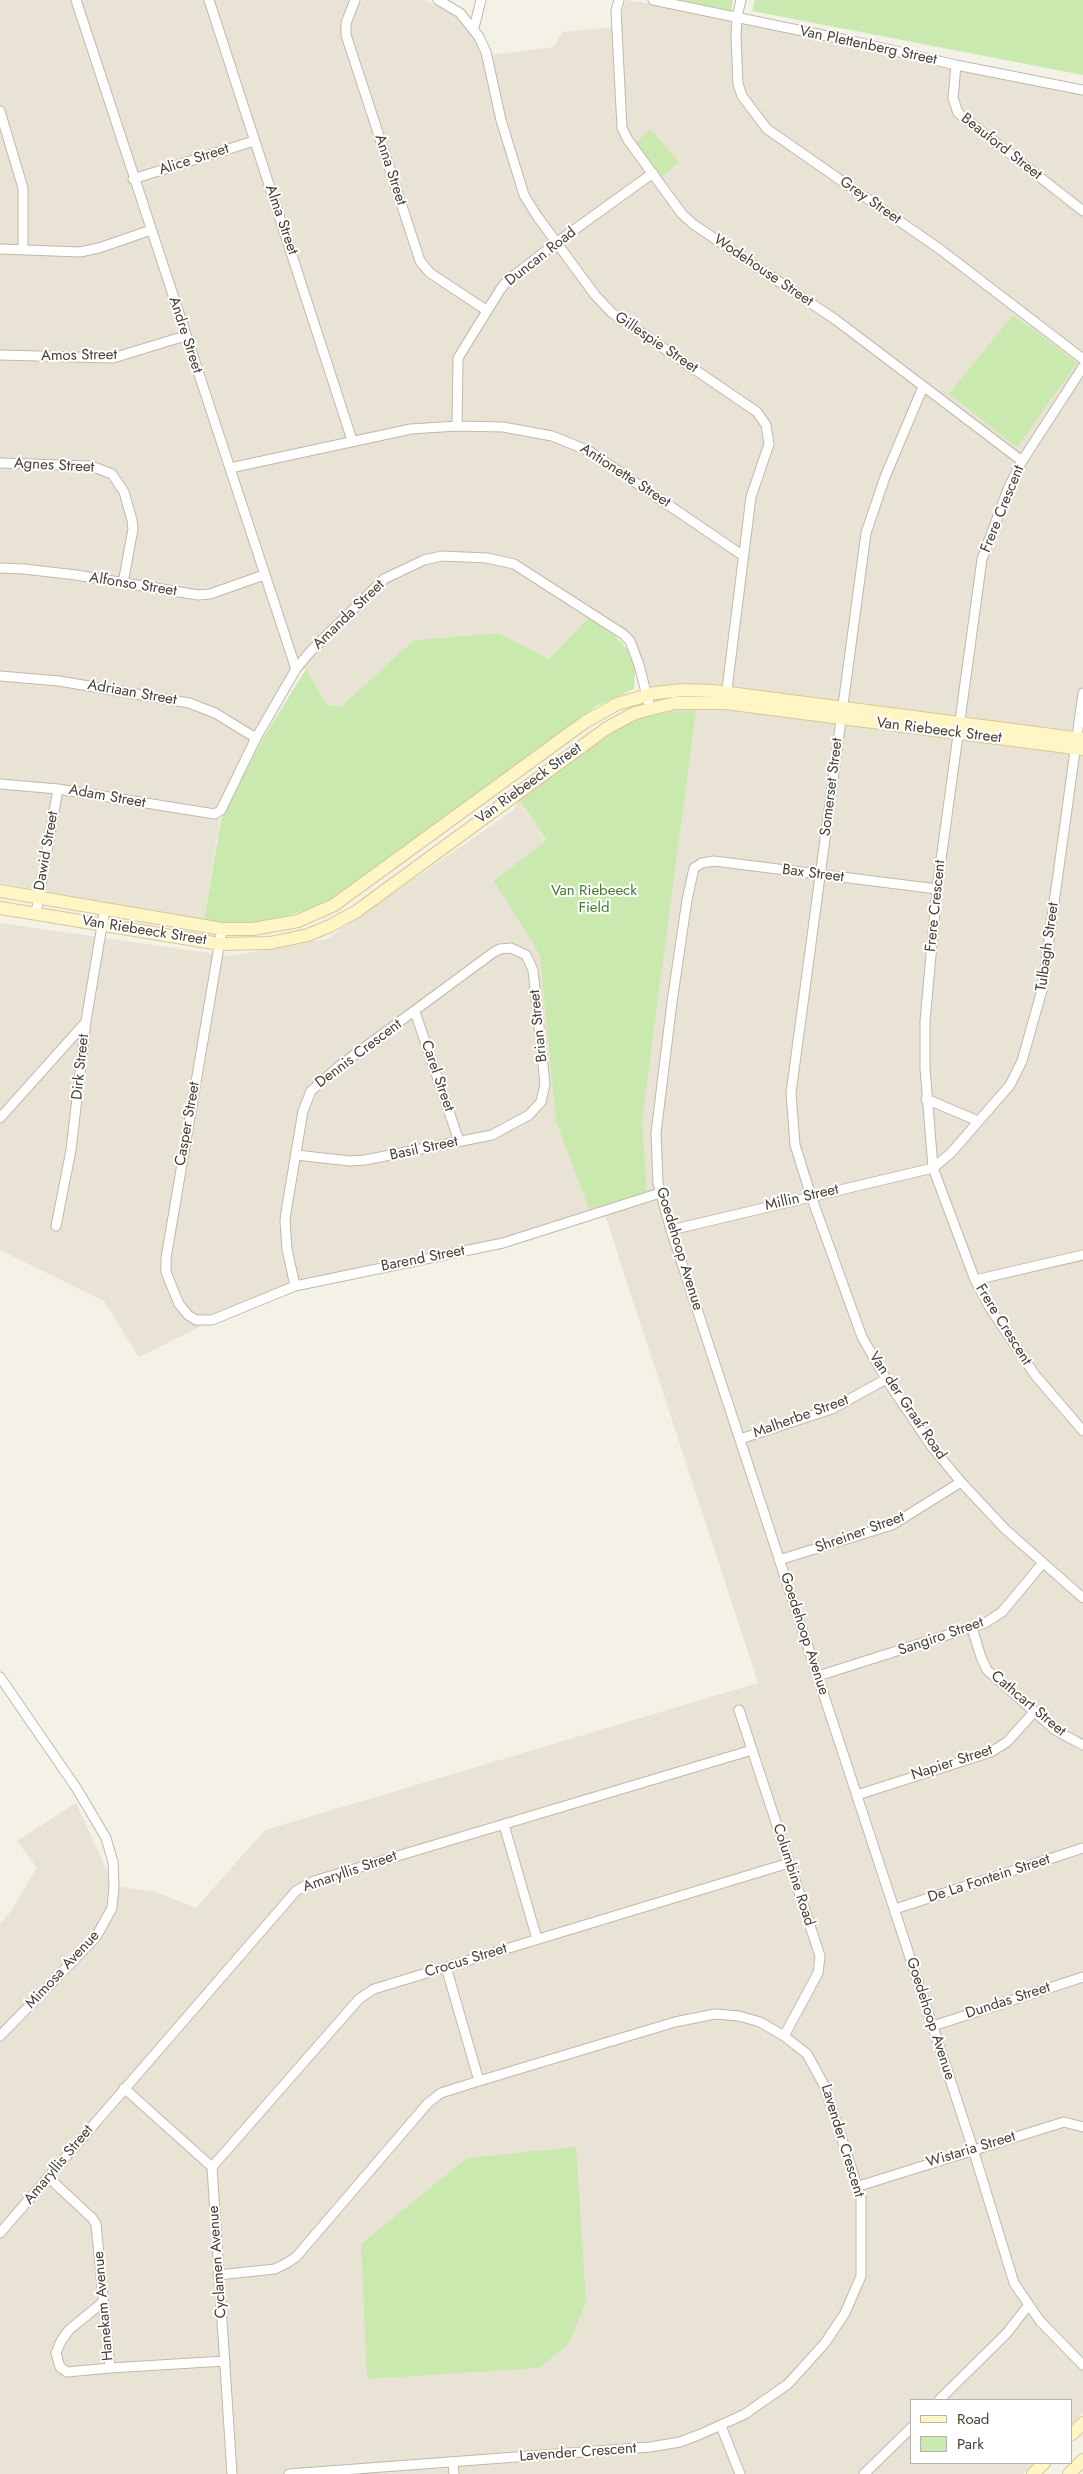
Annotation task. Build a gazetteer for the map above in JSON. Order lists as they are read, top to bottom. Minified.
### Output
{"streets":{"street":["Van Plettenberg Street","Beauford Street","Alice Street","Anna Street","Grey Street","Alma Street","Duncan Road","Wodehouse Street","Andre Street","Gillespie Street","Amos Street","Agnes Street","Antionette Street","Frere Crescent","Alfonso Street","Amanda Street","Adriaan Street","Van Riebeeck Street","Somerset Street","Adam Street","Dawid Street","Bax Street","Tulbagh Street","Brian Street","Dennis Crescent","Dirk Street","Carel Street","Casper Street","Basil Street","Millin Street","Goedehoop Avenue","Barend Street","Van der Graaf Road","Malherbe Street","Shreiner Street","Sangiro Street","Cathcart Street","Napier Street","Amaryllis Street","Columbine Road","De La Fontein Street","Crocus Street","Mimosa Avenue","Dundas Street","Lavender Crescent","Wistaria Street","Cyclamen Avenue","Hanekam Avenue"]},"crossings":[["Van Plettenberg Street","Beauford Street"],["Van Plettenberg Street","Grey Street"],["Alice Street","Alma Street"],["Alice Street","Andre Street"],["Anna Street","Duncan Road"],["Alma Street","Antionette Street"],["Duncan Road","Wodehouse Street"],["Duncan Road","Gillespie Street"],["Duncan Road","Antionette Street"],["Wodehouse Street","Frere Crescent"],["Wodehouse Street","Somerset Street"],["Andre Street","Amos Street"],["Andre Street","Antionette Street"],["Andre Street","Alfonso Street"],["Andre Street","Amanda Street"],["Gillespie Street","Antionette Street"],["Gillespie Street","Van Riebeeck Street"],["Agnes Street","Alfonso Street"],["Frere Crescent","Van Riebeeck Street"],["Frere Crescent","Bax Street"],["Frere Crescent","Tulbagh Street"],["Frere Crescent","Millin Street"],["Amanda Street","Adriaan Street"],["Amanda Street","Van Riebeeck Street"],["Amanda Street","Adam Street"],["Van Riebeeck Street","Somerset Street"],["Van Riebeeck Street","Dawid Street"],["Van Riebeeck Street","Tulbagh Street"],["Van Riebeeck Street","Dirk Street"],["Van Riebeeck Street","Casper Street"],["Somerset Street","Bax Street"],["Somerset Street","Millin Street"],["Somerset Street","Van der Graaf Road"],["Adam Street","Dawid Street"],["Bax Street","Goedehoop Avenue"],["Tulbagh Street","Millin Street"],["Brian Street","Dennis Crescent"],["Brian Street","Basil Street"],["Dennis Crescent","Carel Street"],["Dennis Crescent","Basil Street"],["Dennis Crescent","Barend Street"],["Carel Street","Basil Street"],["Casper Street","Barend Street"],["Millin Street","Goedehoop Avenue"],["Millin Street","Van der Graaf Road"],["Goedehoop Avenue","Barend Street"],["Goedehoop Avenue","Malherbe Street"],["Goedehoop Avenue","Shreiner Street"],["Goedehoop Avenue","Sangiro Street"],["Goedehoop Avenue","Napier Street"],["Goedehoop Avenue","De La Fontein Street"],["Goedehoop Avenue","Dundas Street"],["Goedehoop Avenue","Wistaria Street"],["Van der Graaf Road","Malherbe Street"],["Van der Graaf Road","Shreiner Street"],["Van der Graaf Road","Sangiro Street"],["Sangiro Street","Cathcart Street"],["Cathcart Street","Napier Street"],["Amaryllis Street","Columbine Road"],["Amaryllis Street","Hanekam Avenue"],["Columbine Road","Crocus Street"],["Columbine Road","Lavender Crescent"],["Crocus Street","Cyclamen Avenue"],["Lavender Crescent","Wistaria Street"],["Lavender Crescent","Cyclamen Avenue"],["Cyclamen Avenue","Hanekam Avenue"]],"parks":["Van Riebeeck Field"],"legend":["Road","Park"]}
